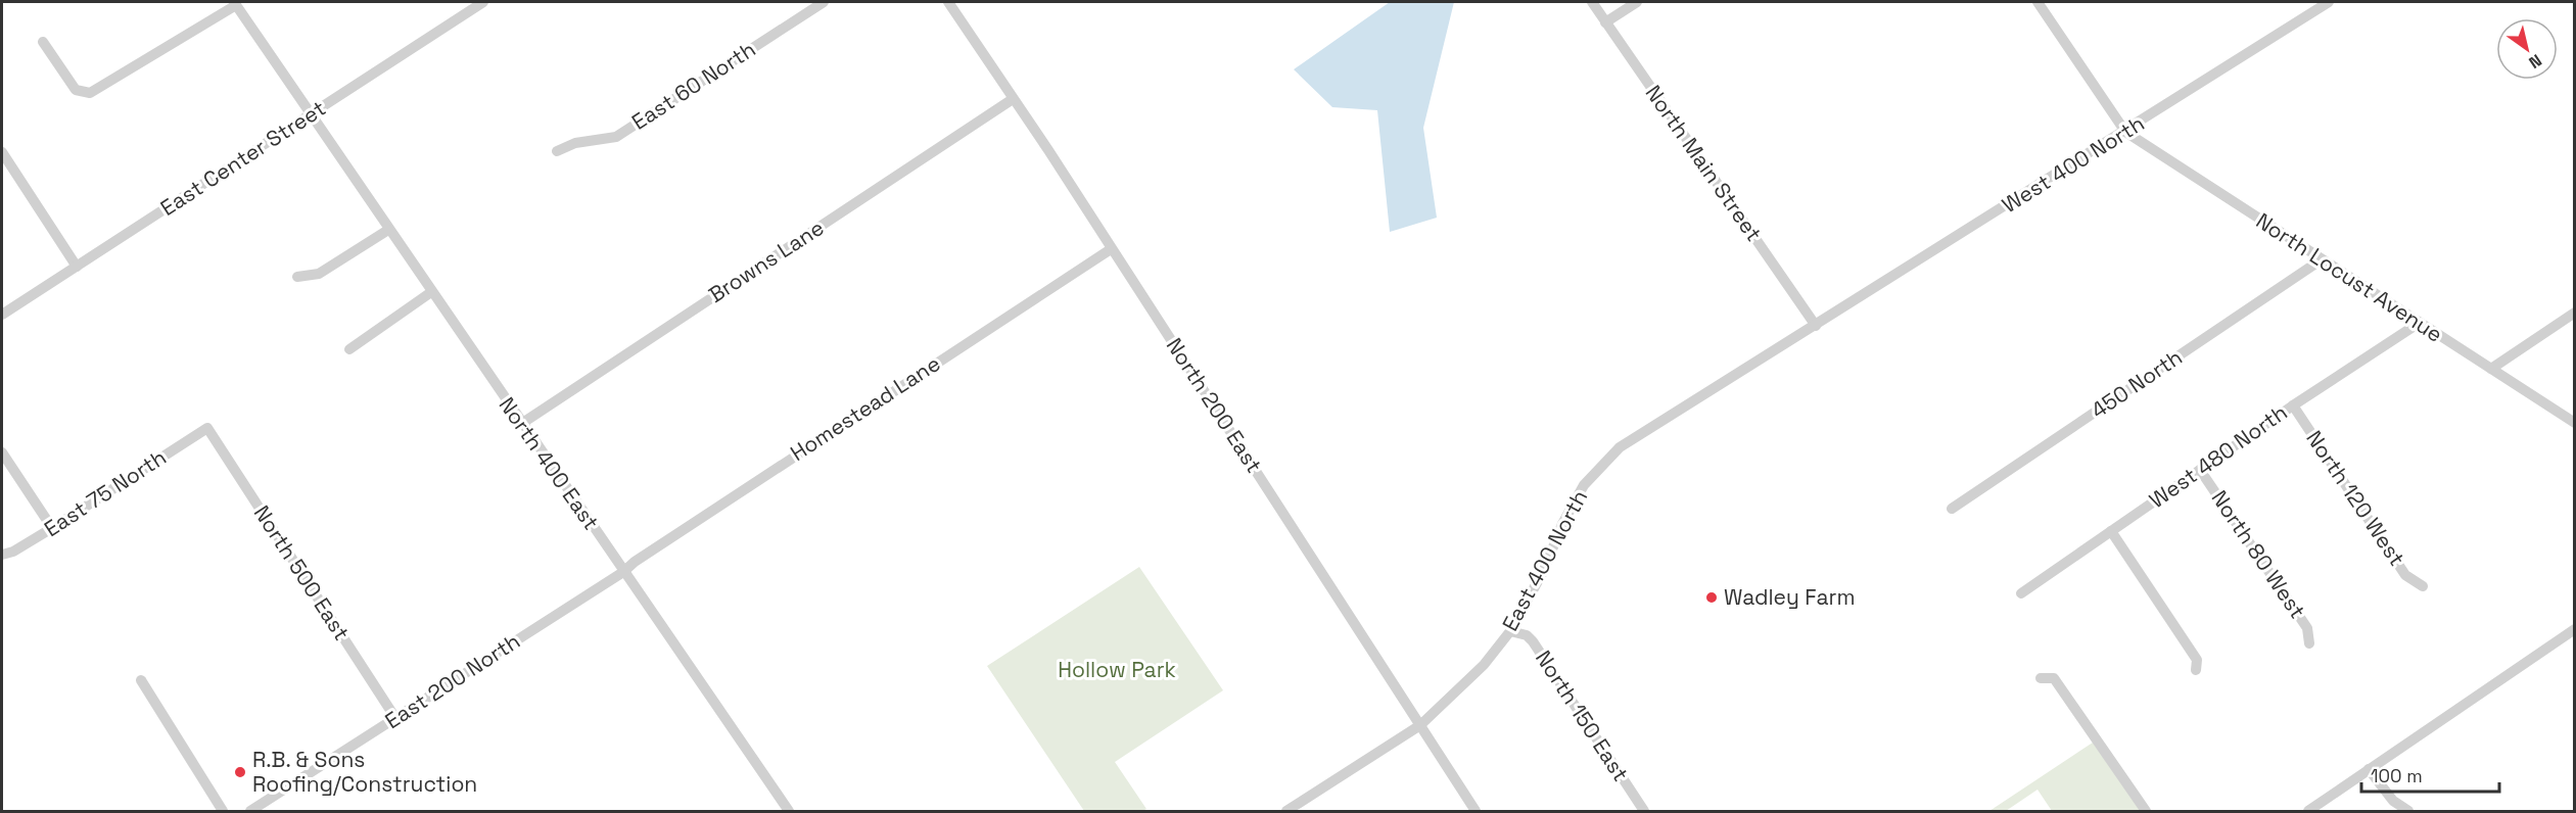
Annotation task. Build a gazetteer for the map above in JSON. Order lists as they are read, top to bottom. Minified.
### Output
{"streets":{"street":["East 60 North","East Center Street","North Main Street","West 400 North","Browns Lane","North Locust Avenue","450 North","North 200 East","Homestead Lane","West 480 North","North 400 East","East 75 North","North 120 West","North 80 West","East 400 North","North 500 East","East 200 North","North 150 East"]},"crossings":[["East Center Street","North 400 East"],["North Main Street","West 400 North"],["North Main Street","East 400 North"],["West 400 North","North Locust Avenue"],["West 400 North","East 400 North"],["Browns Lane","North 200 East"],["Browns Lane","North 400 East"],["North Locust Avenue","450 North"],["North Locust Avenue","West 480 North"],["North 200 East","Homestead Lane"],["North 200 East","East 400 North"],["Homestead Lane","North 400 East"],["Homestead Lane","East 200 North"],["West 480 North","North 120 West"],["West 480 North","North 80 West"],["North 400 East","East 200 North"],["East 75 North","North 500 East"],["East 400 North","North 150 East"],["North 500 East","East 200 North"]],"parks":["Hollow Park"],"places":["Wadley Farm","R.B. & Sons Roofing/Construction"],"scale_bar":"100 m","north":"bottom right"}
